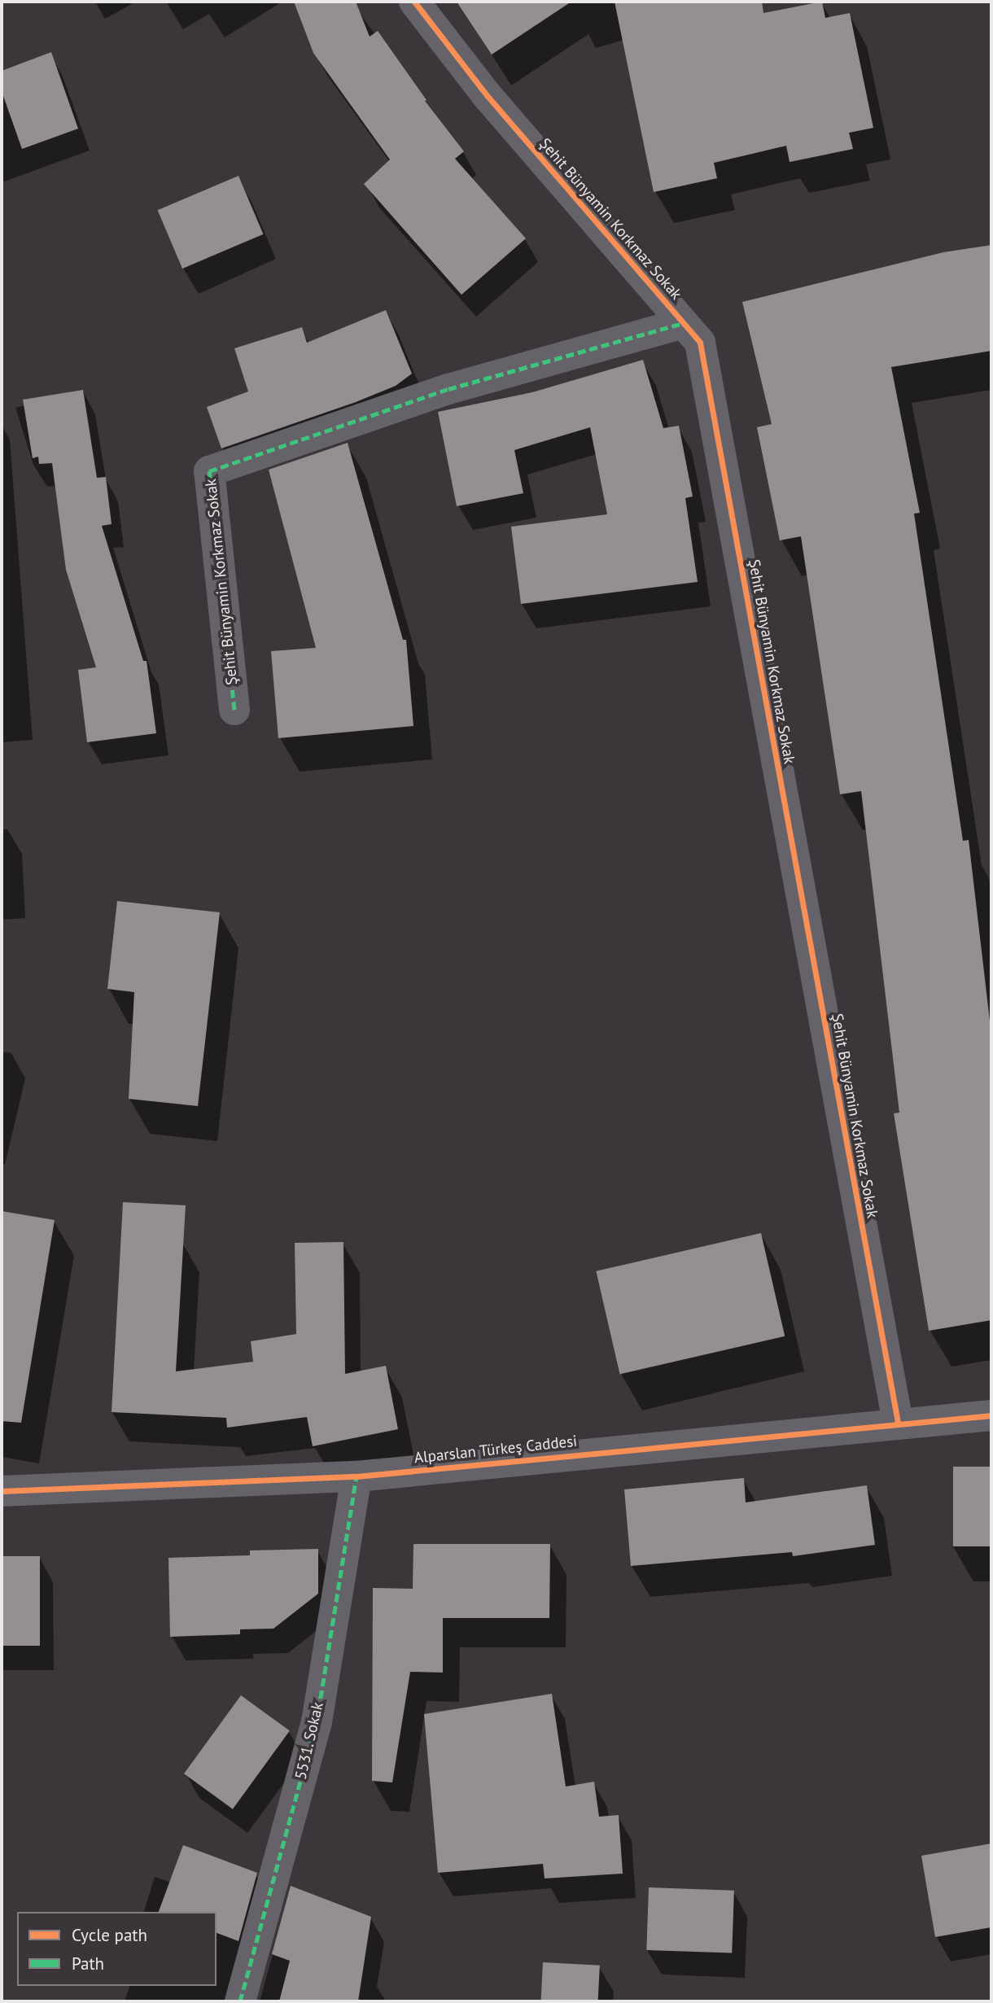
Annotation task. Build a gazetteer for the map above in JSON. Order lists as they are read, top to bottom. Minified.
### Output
{"streets":{"street":["Şehit Bünyamin Korkmaz Sokak","Alparslan Türkeş Caddesi","5531. Sokak"]},"crossings":[["Şehit Bünyamin Korkmaz Sokak","Alparslan Türkeş Caddesi"],["Alparslan Türkeş Caddesi","5531. Sokak"]],"legend":["Cycle path","Path"]}
